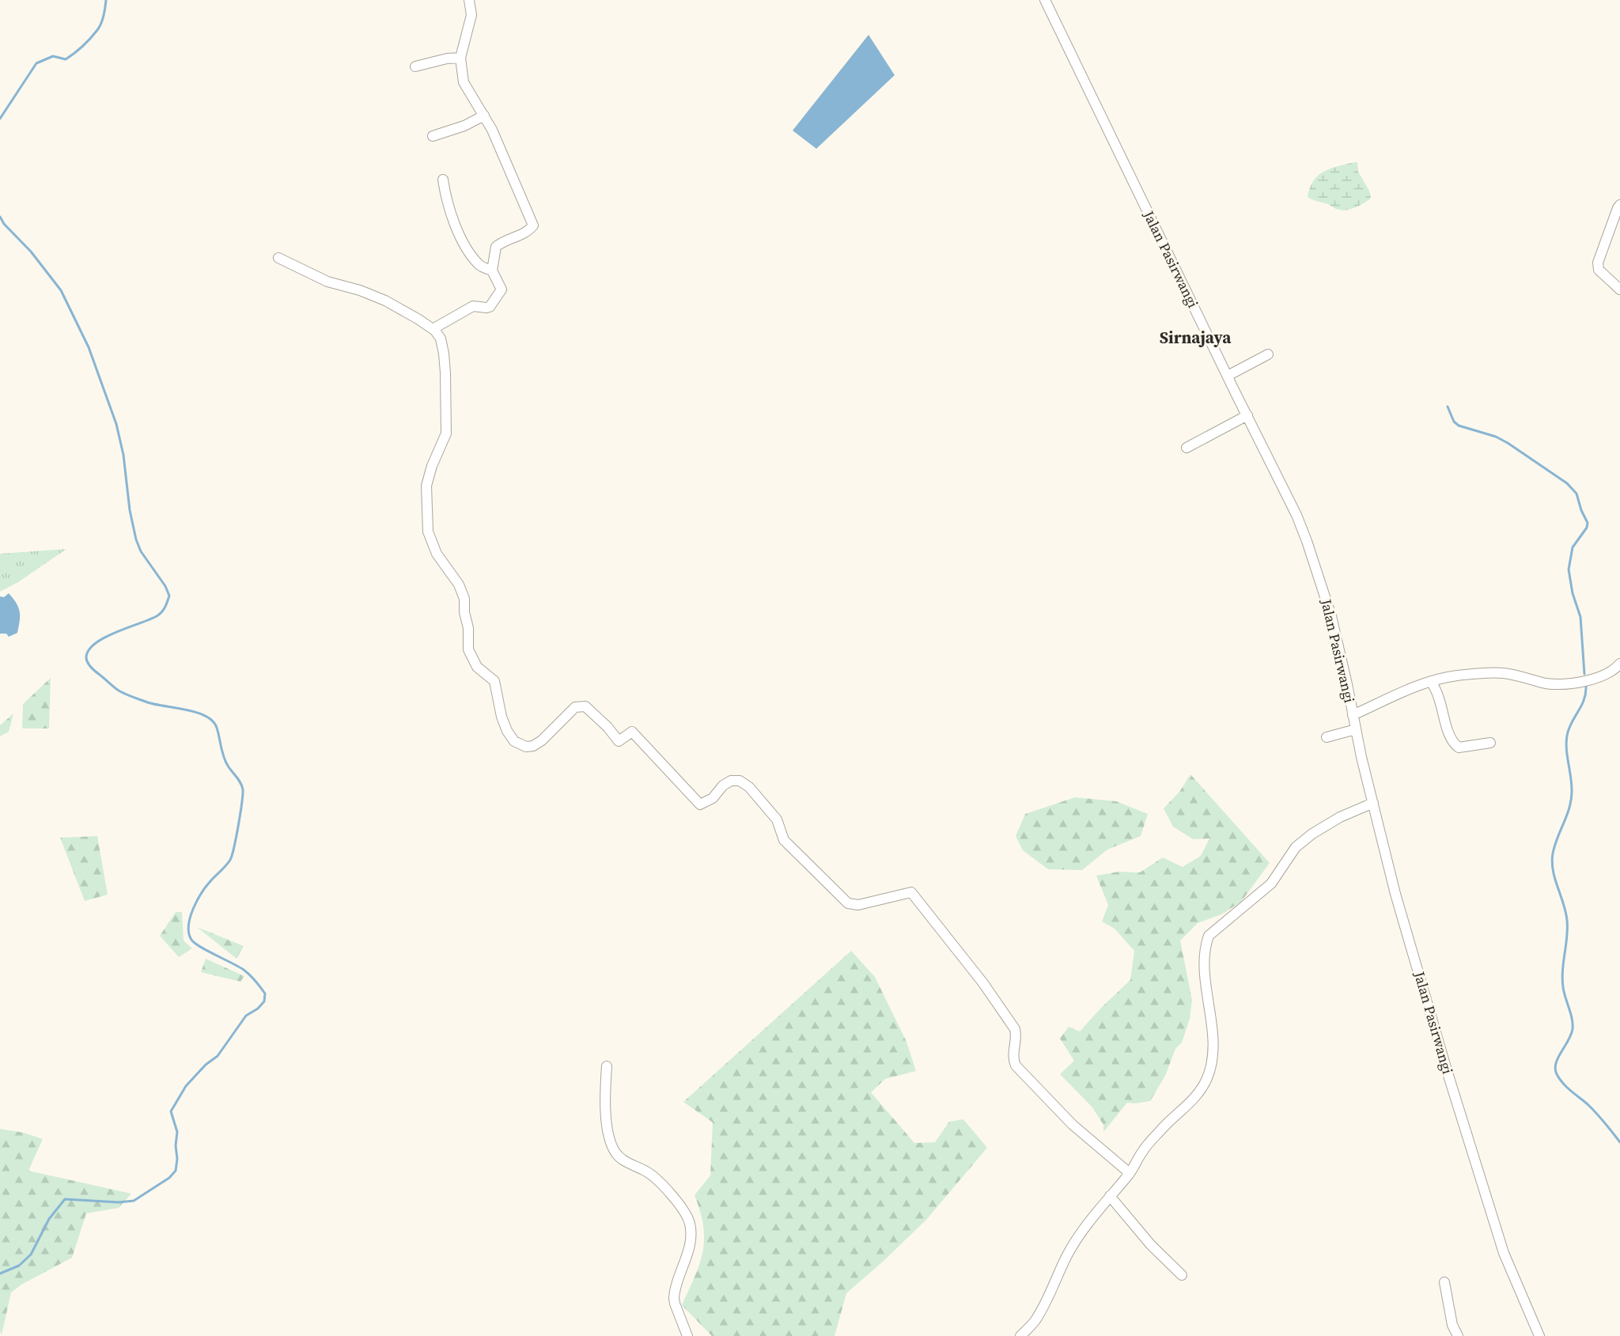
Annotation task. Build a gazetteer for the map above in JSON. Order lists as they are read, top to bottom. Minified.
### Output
{"streets":{"street":["Jalan Pasirwangi"]},"districts":["Sirnajaya"]}
